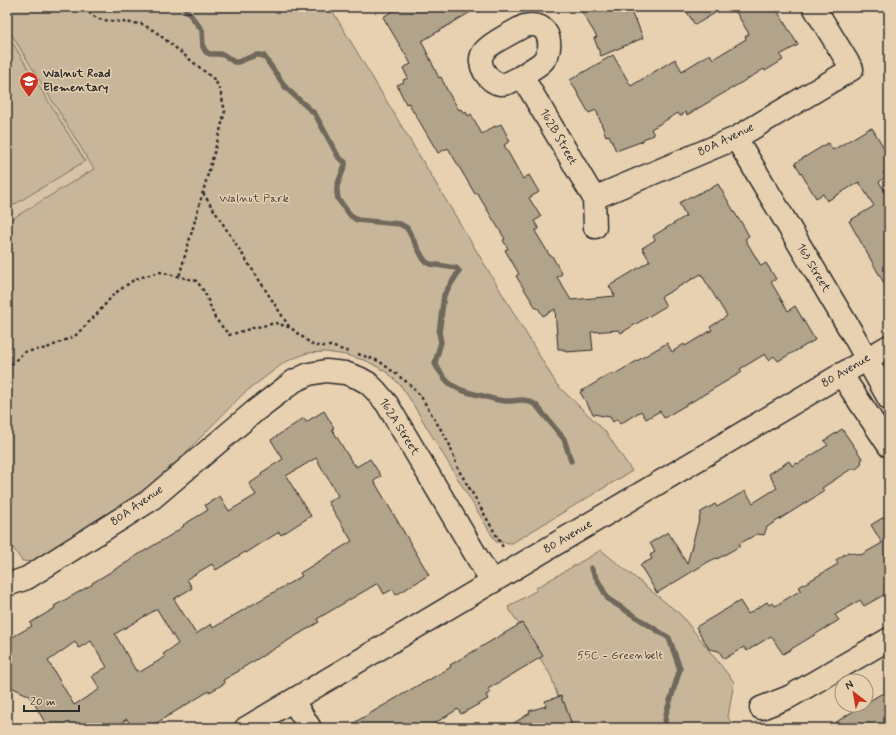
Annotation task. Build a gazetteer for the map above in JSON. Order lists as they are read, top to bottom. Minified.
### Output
{"streets":{"street":["162B Street","80A Avenue","163 Street","80 Avenue","162A Street"]},"crossings":[["162B Street","80A Avenue"],["80A Avenue","163 Street"],["80A Avenue","162A Street"],["163 Street","80 Avenue"],["80 Avenue","162A Street"]],"parks":["Walnut Park","55C - Greenbelt"],"places":{"school or university":["Walnut Road Elementary"]},"scale_bar":"20 m","north":"top left"}
